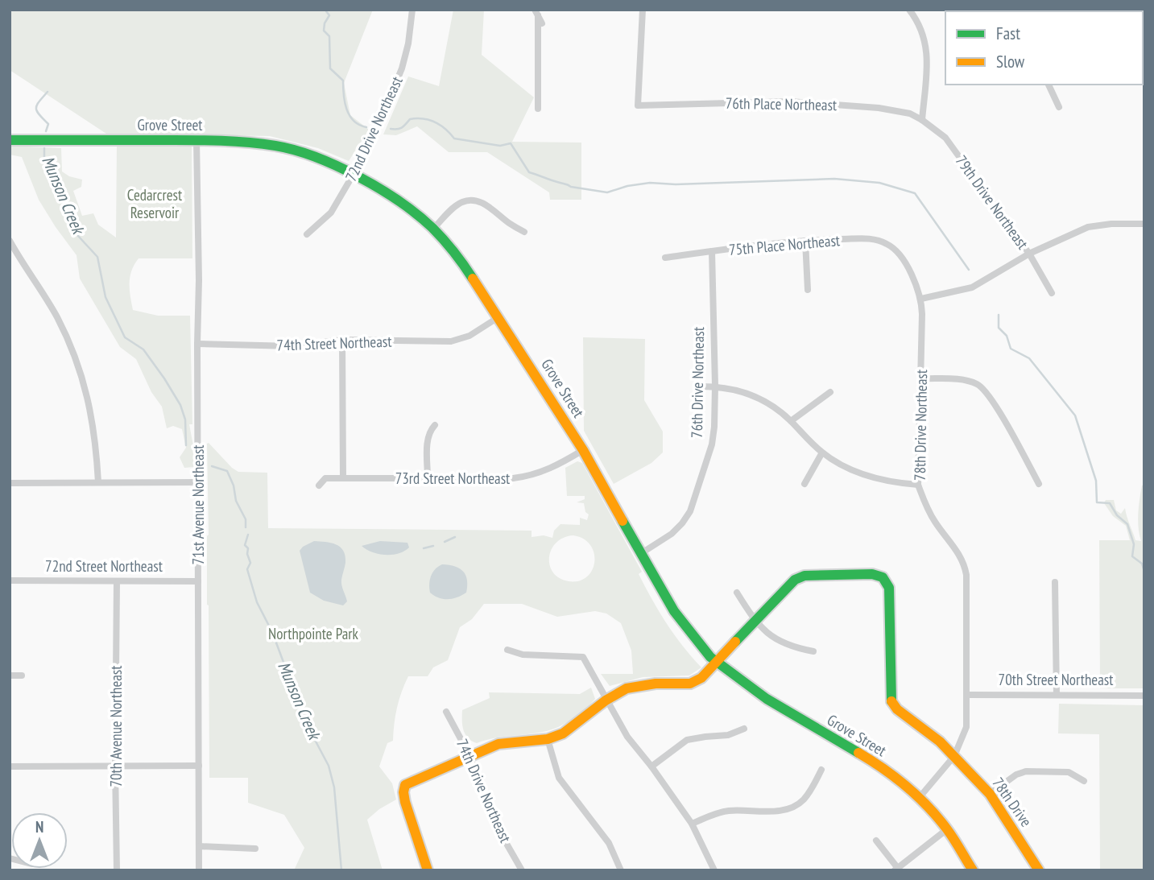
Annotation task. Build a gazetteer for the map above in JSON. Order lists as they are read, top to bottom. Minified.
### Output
{"streets":{"street":["76th Place Northeast","Grove Street","72nd Drive Northeast","79th Drive Northeast","75th Place Northeast","74th Street Northeast","76th Drive Northeast","78th Drive Northeast","73rd Street Northeast","71st Avenue Northeast","72nd Street Northeast","70th Street Northeast","70th Avenue Northeast","74th Drive Northeast","78th Drive"]},"crossings":[["76th Place Northeast","79th Drive Northeast"],["Grove Street","72nd Drive Northeast"],["Grove Street","74th Street Northeast"],["Grove Street","76th Drive Northeast"],["Grove Street","78th Drive Northeast"],["Grove Street","73rd Street Northeast"],["Grove Street","71st Avenue Northeast"],["75th Place Northeast","76th Drive Northeast"],["75th Place Northeast","78th Drive Northeast"],["74th Street Northeast","71st Avenue Northeast"],["78th Drive Northeast","70th Street Northeast"],["78th Drive Northeast","78th Drive"],["71st Avenue Northeast","72nd Street Northeast"],["72nd Street Northeast","70th Avenue Northeast"]],"water":["Munson Creek"],"parks":["Cedarcrest Reservoir","Northpointe Park"],"legend":["Fast","Slow"],"north":"top"}
